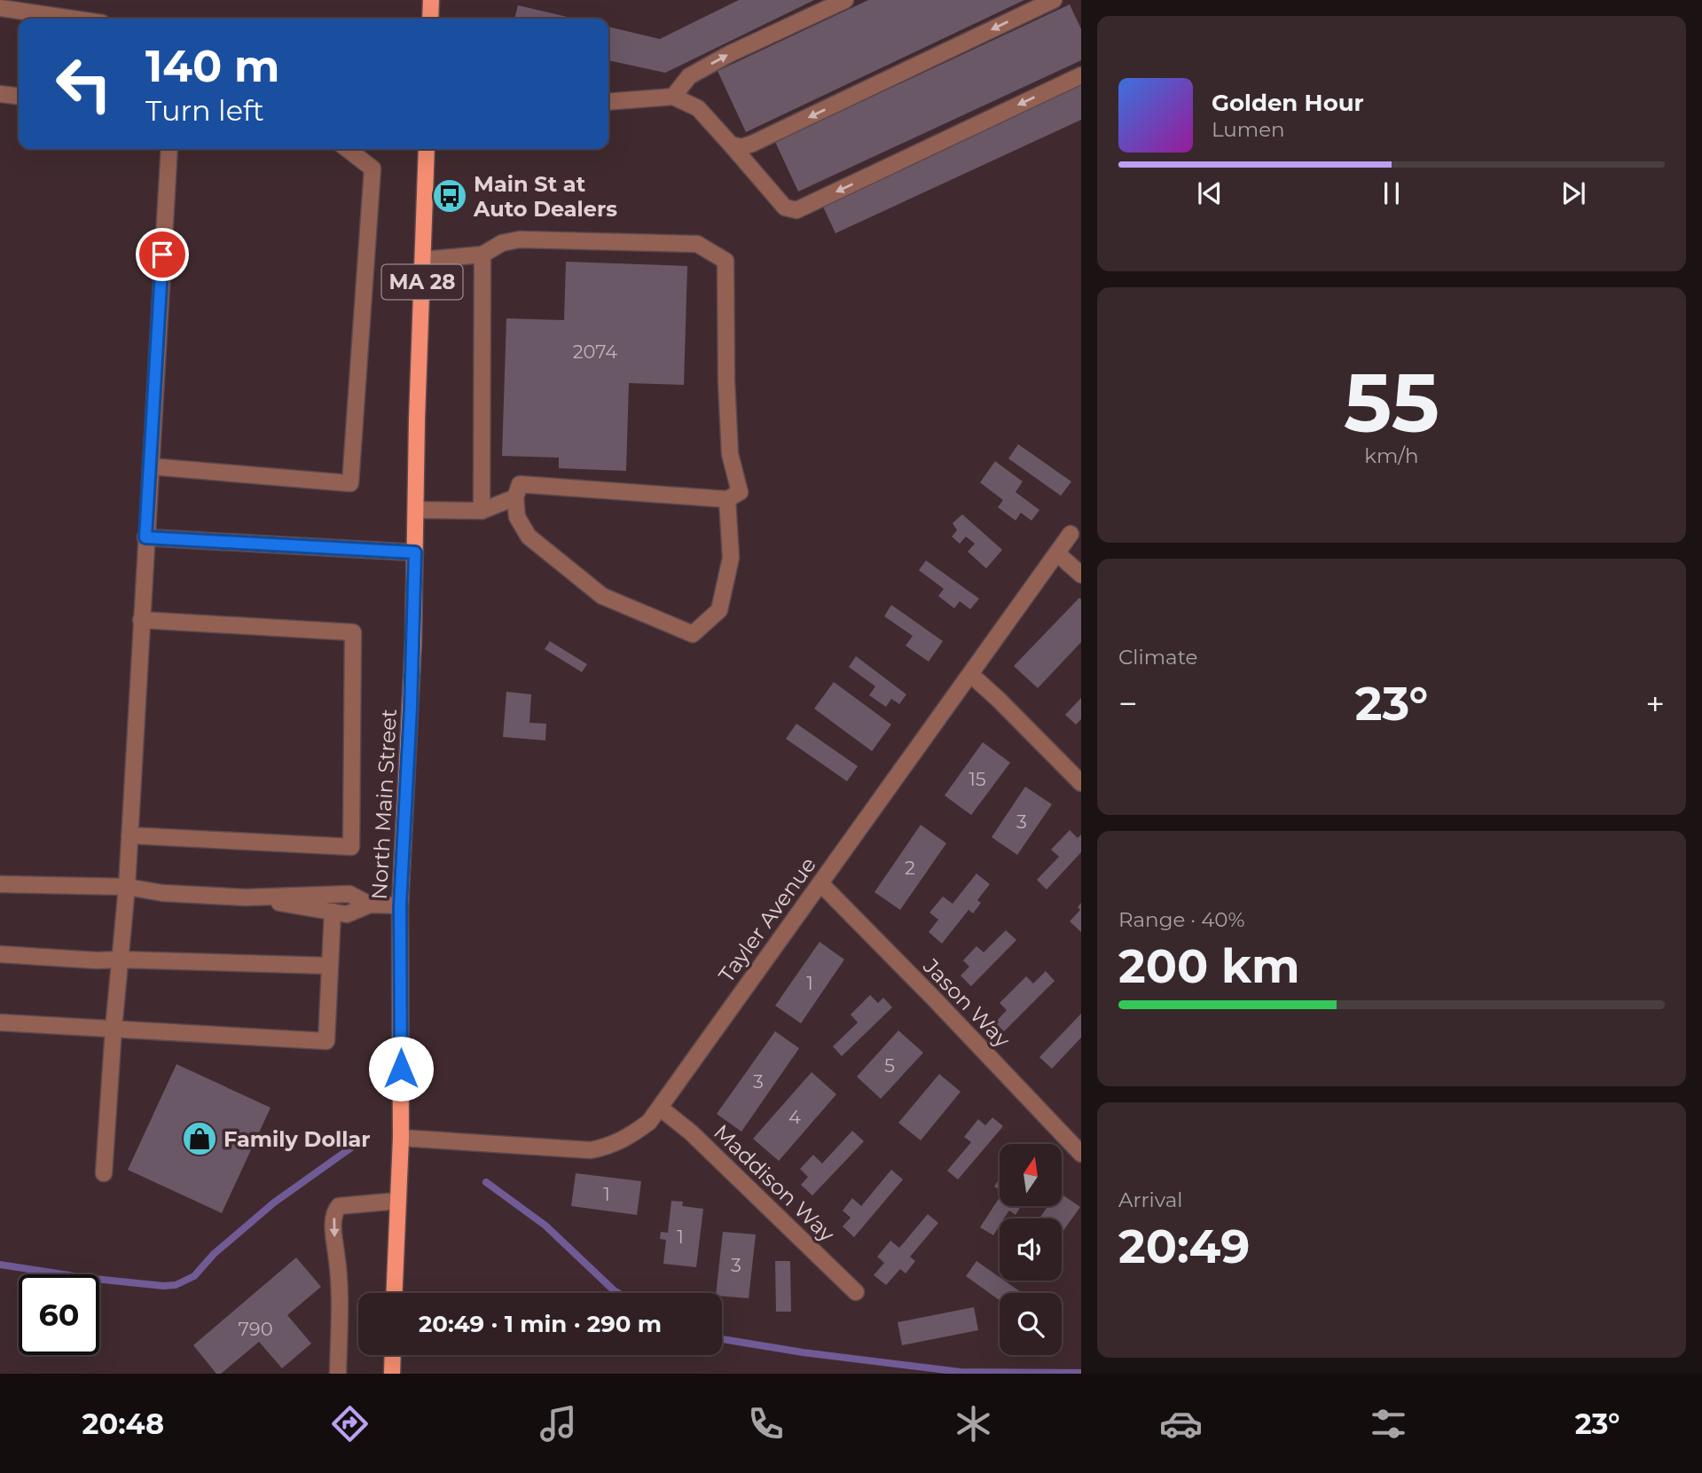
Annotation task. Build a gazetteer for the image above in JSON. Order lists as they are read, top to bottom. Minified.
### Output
{"streets":{"main road":["MA 28","North Main Street"],"street":["Tayler Avenue","Jason Way","Maddison Way"]},"crossings":[["MA 28","North Main Street"],["North Main Street","Tayler Avenue"],["Tayler Avenue","Jason Way"],["Tayler Avenue","Maddison Way"]],"places":{"bus stop":["Main St at Auto Dealers"],"shop":["Family Dollar"]},"house_numbers":["2074","15","3","2","1","5","3","4","1","1","3","790"],"north":"top","page":{"turn":["140 m","Turn left"],"song":["Golden Hour","Lumen"],"tile":[["55","km/h"],"Climate",["Range · 40%","200 km"],["Arrival","20:49"]],"heat":["−","23°","+"],"limit":"60","trip":"20:49 · 1 min · 290 m","tabs":["20:48","23°"]}}
